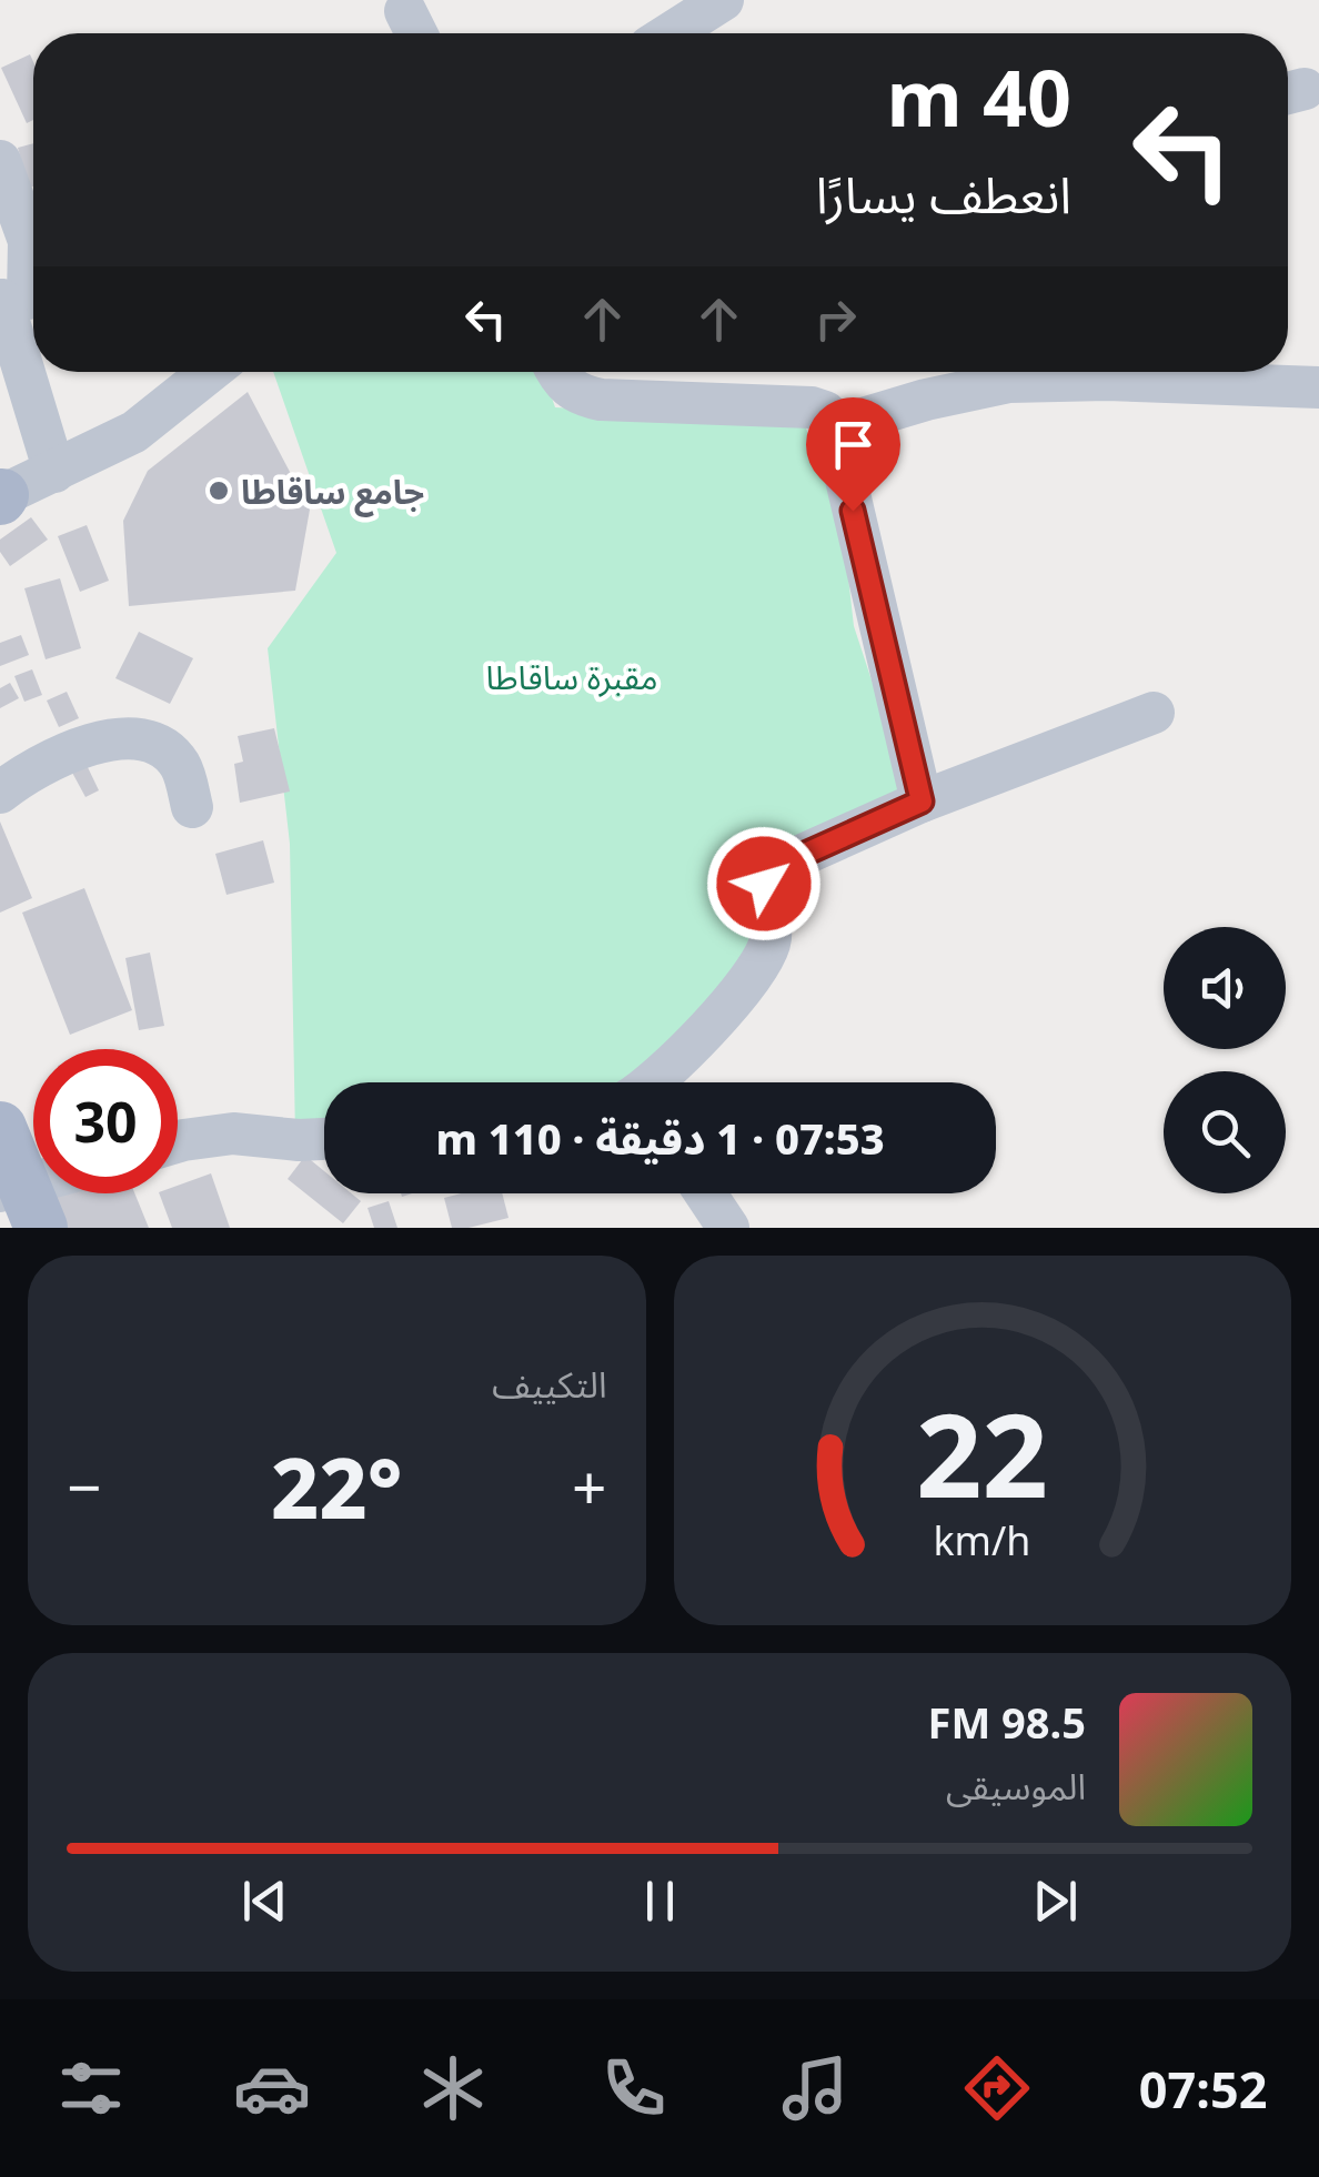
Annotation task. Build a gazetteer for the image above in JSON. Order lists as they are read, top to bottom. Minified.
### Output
{"parks":["مقبرة ساقاطا"],"places":["جامع ساقاطا"],"page":{"turn":["40 m","انعطف يسارًا"],"limit":"30","trip":"07:53 · 1 دقيقة · 110 m","tile":"التكييف","heat":["−","22°","+"],"song":["98.5 FM","الموسيقى"],"tabs":"07:52","gauge":["22","km/h"]}}
